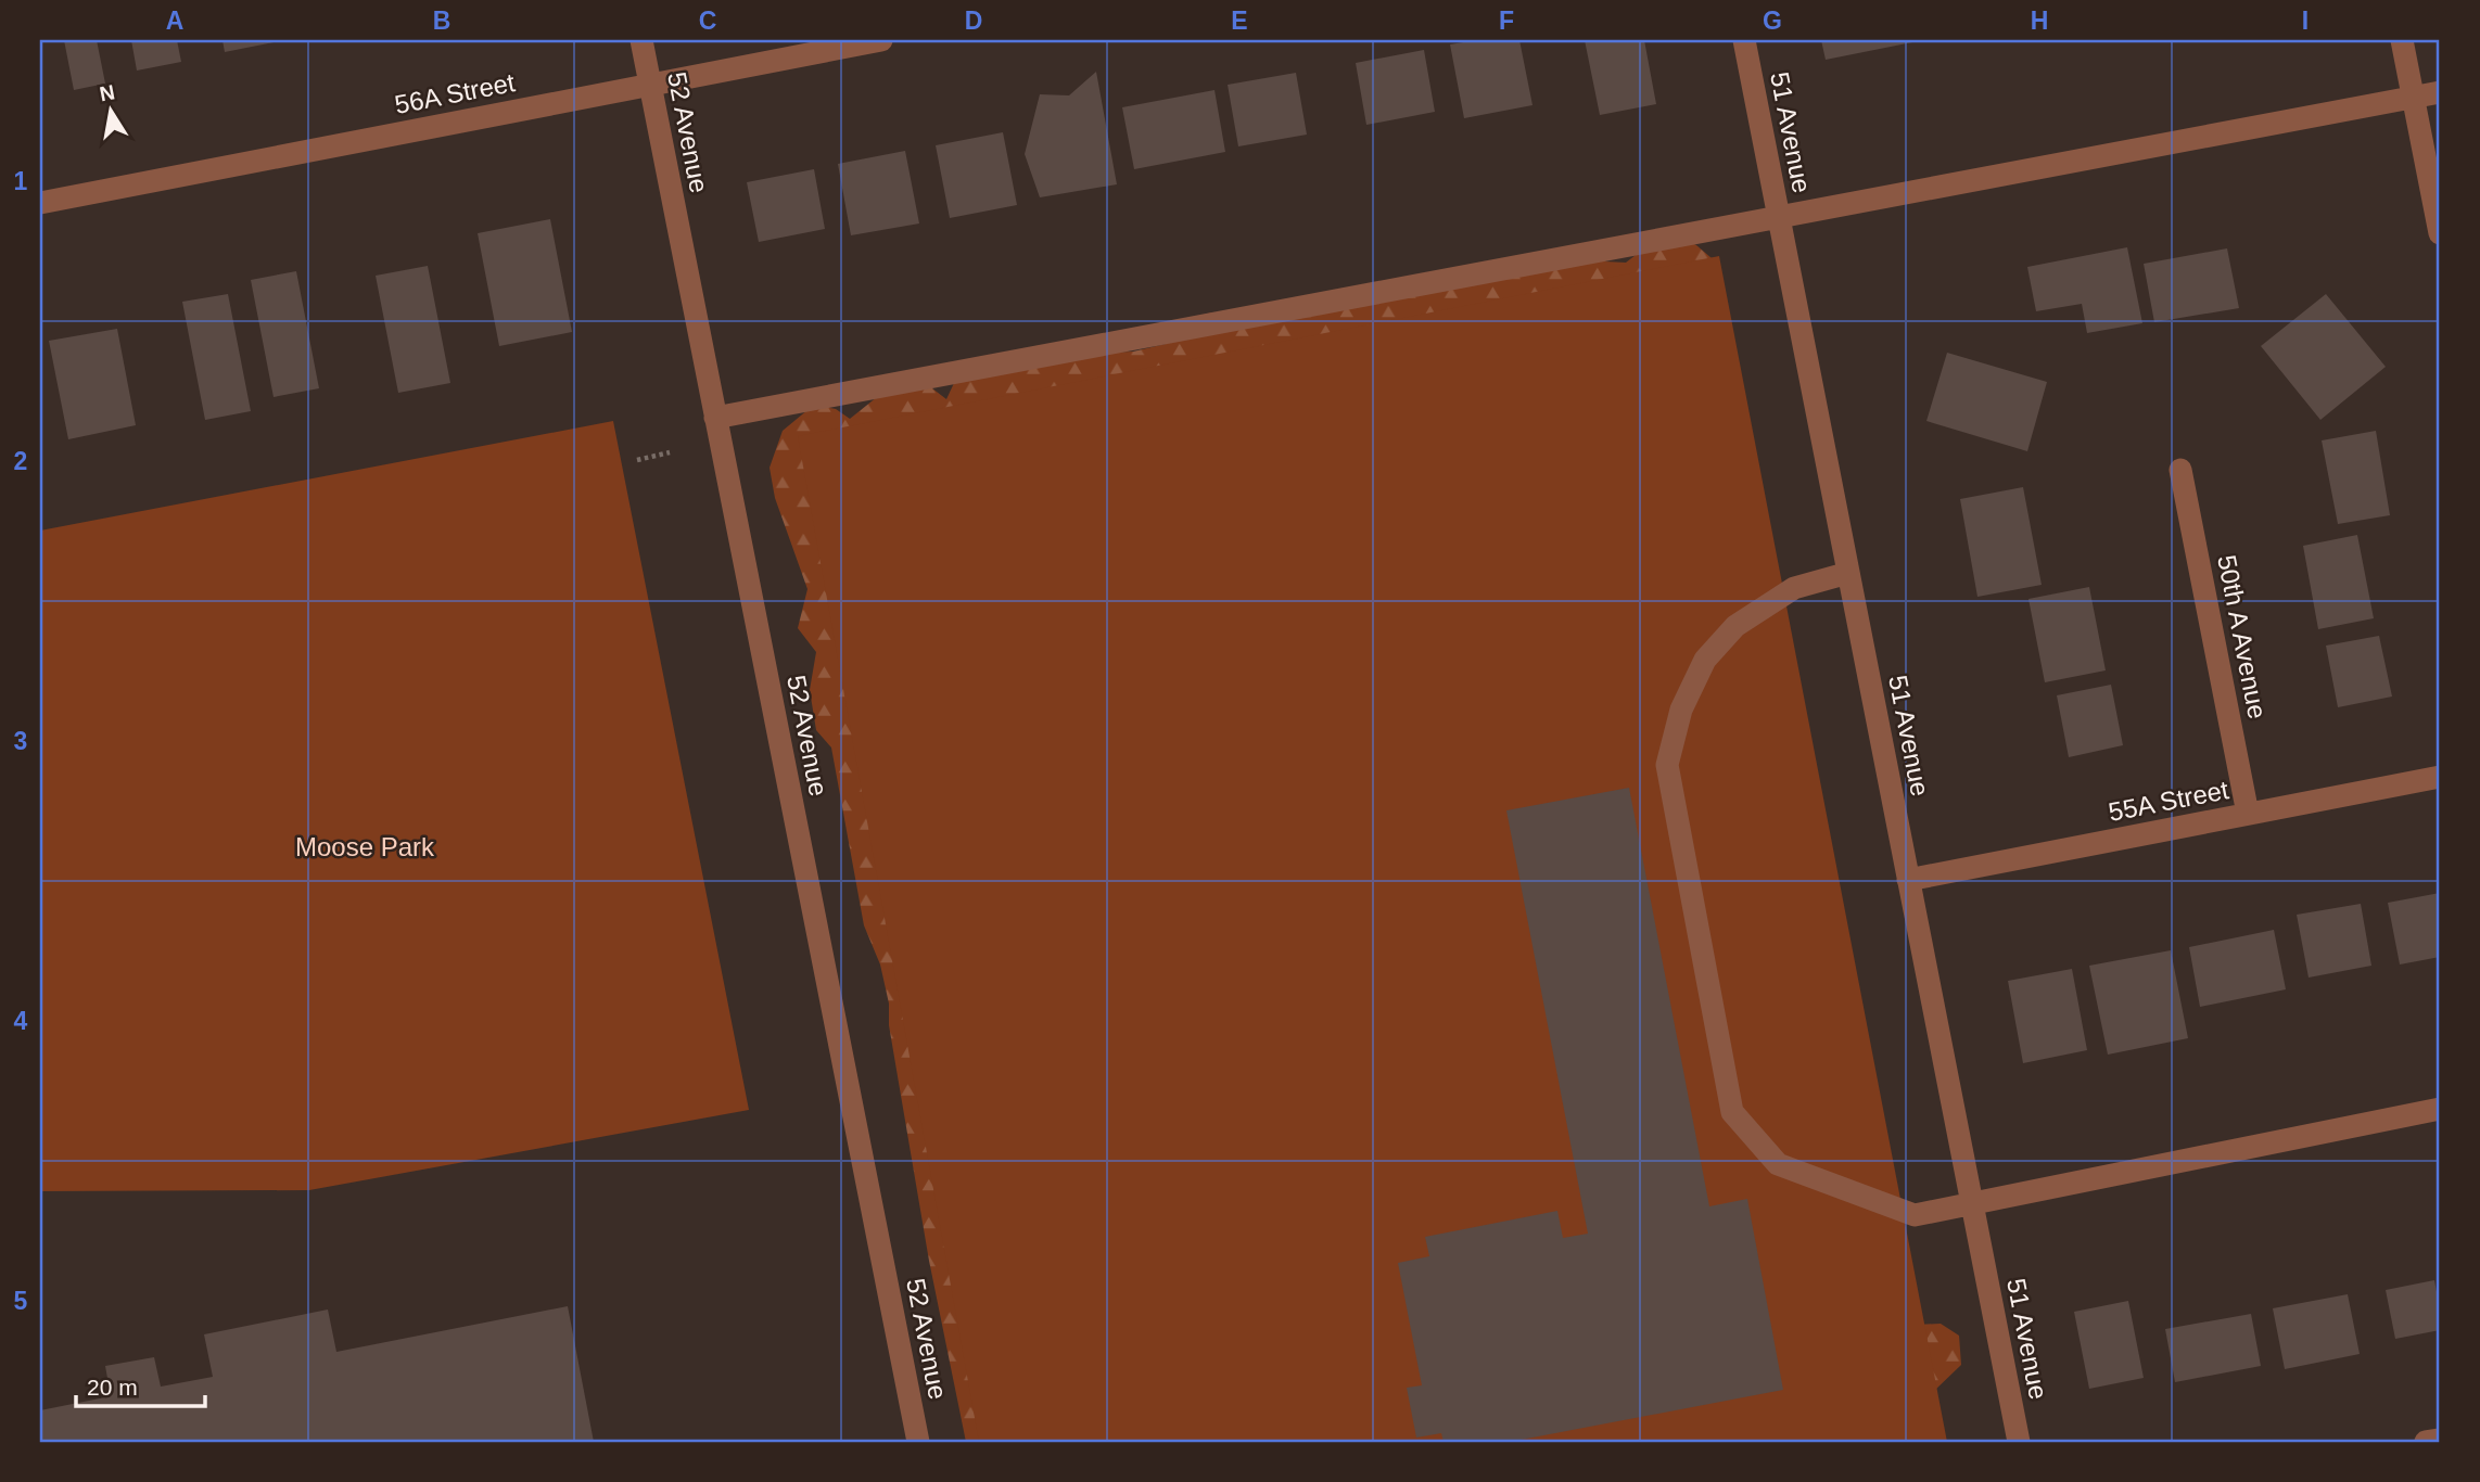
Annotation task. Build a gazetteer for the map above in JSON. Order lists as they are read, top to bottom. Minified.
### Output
{"streets":{"street":["56A Street","52 Avenue","51 Avenue","50th A Avenue","55A Street"]},"crossings":[["56A Street","52 Avenue"],["51 Avenue","55A Street"],["50th A Avenue","55A Street"]],"parks":["Moose Park"],"scale_bar":"20 m","north":"top","grid":{"columns":["A","B","C","D","E","F","G","H","I"],"rows":["1","2","3","4","5"]}}
